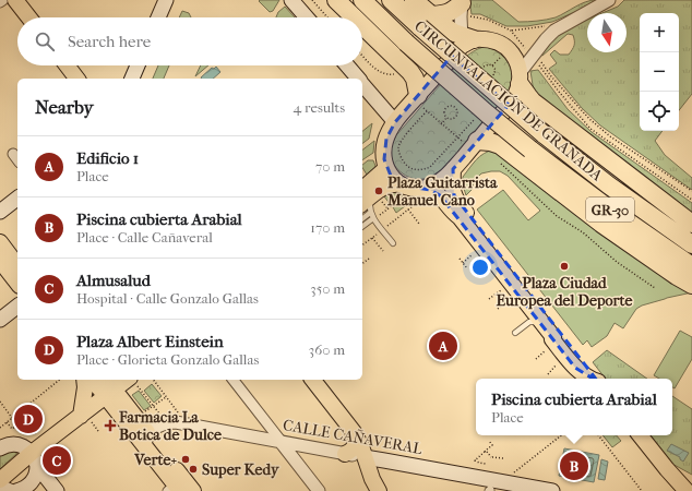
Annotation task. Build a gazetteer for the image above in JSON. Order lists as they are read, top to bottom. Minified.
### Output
{"streets":{"highway":["CIRCUNVALACIÓN DE GRANADA","GR-30"],"main road":["CALLE CAÑAVERAL"]},"places":{"other":["Plaza Guitarrista Manuel Cano","Plaza Ciudad Europea del Deporte","Verte+","Super Kedy"],"health":["Farmacia La Botica de Dulce"]},"north":"bottom","page":{"map_buttons":["+","−"],"search":"Search here","heading":["Nearby","4 results"],"list":[{"mark":"A","name":"Edificio 1","note":"Place","value":"70 m"},{"mark":"B","name":"Piscina cubierta Arabial","note":"Place · Calle Cañaveral","value":"170 m"},{"mark":"C","name":"Almusalud","note":"Hospital · Calle Gonzalo Gallas","value":"350 m"},{"mark":"D","name":"Plaza Albert Einstein","note":"Place · Glorieta Gonzalo Gallas","value":"360 m"}],"pins":["A","D","C","B"],"popup":["Piscina cubierta Arabial","Place"]}}
